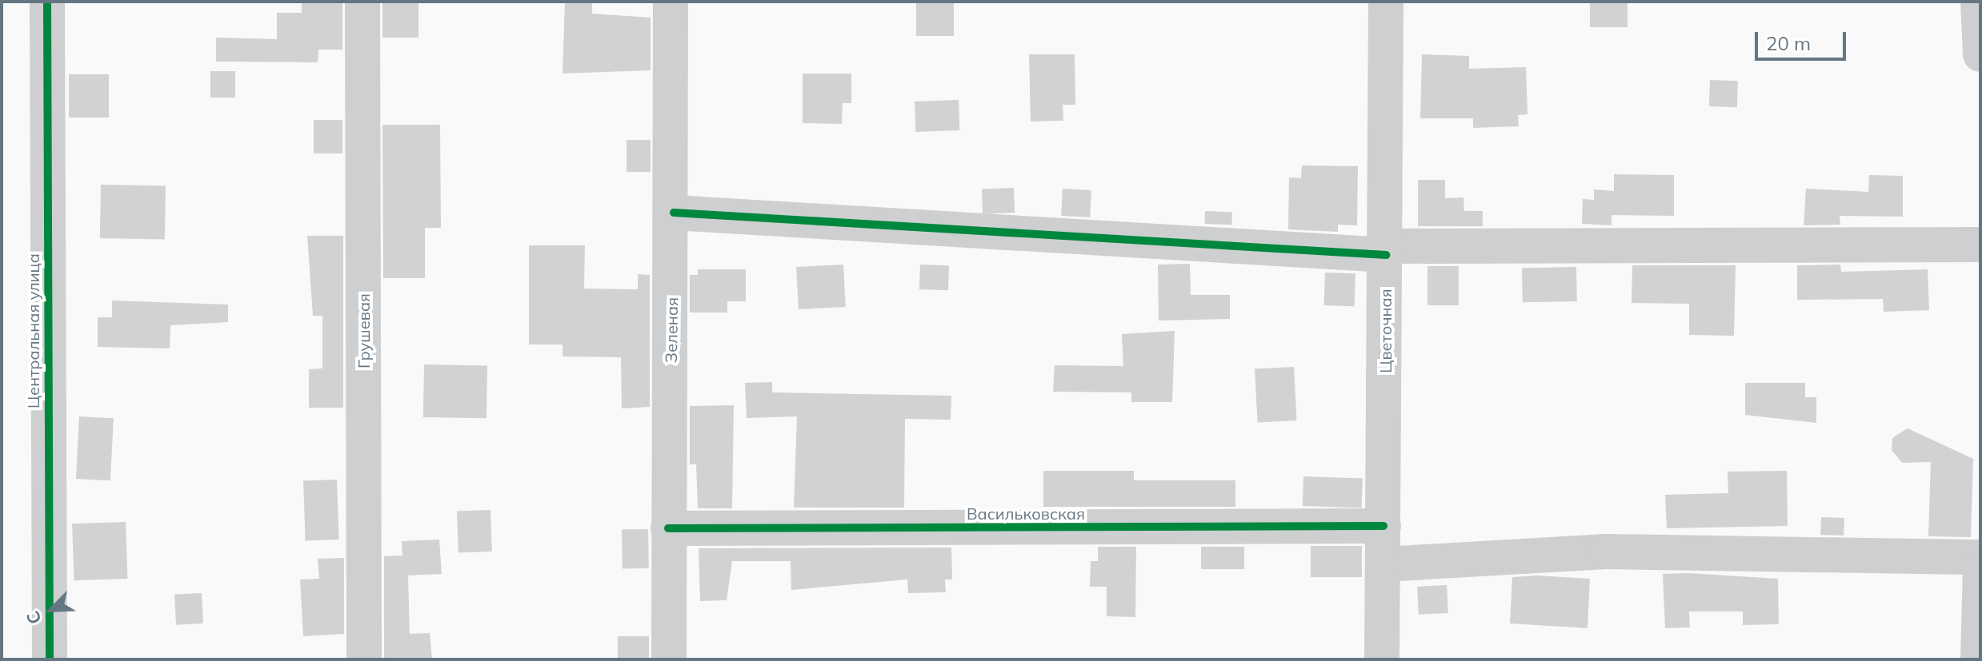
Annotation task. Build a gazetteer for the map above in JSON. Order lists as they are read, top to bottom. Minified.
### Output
{"streets":{"street":["Зеленая","Центральная улица","Грушевая","Цветочная","Васильковская"]},"crossings":[["Зеленая","Васильковская"],["Цветочная","Васильковская"]],"scale_bar":"20 m","north":"bottom left"}
